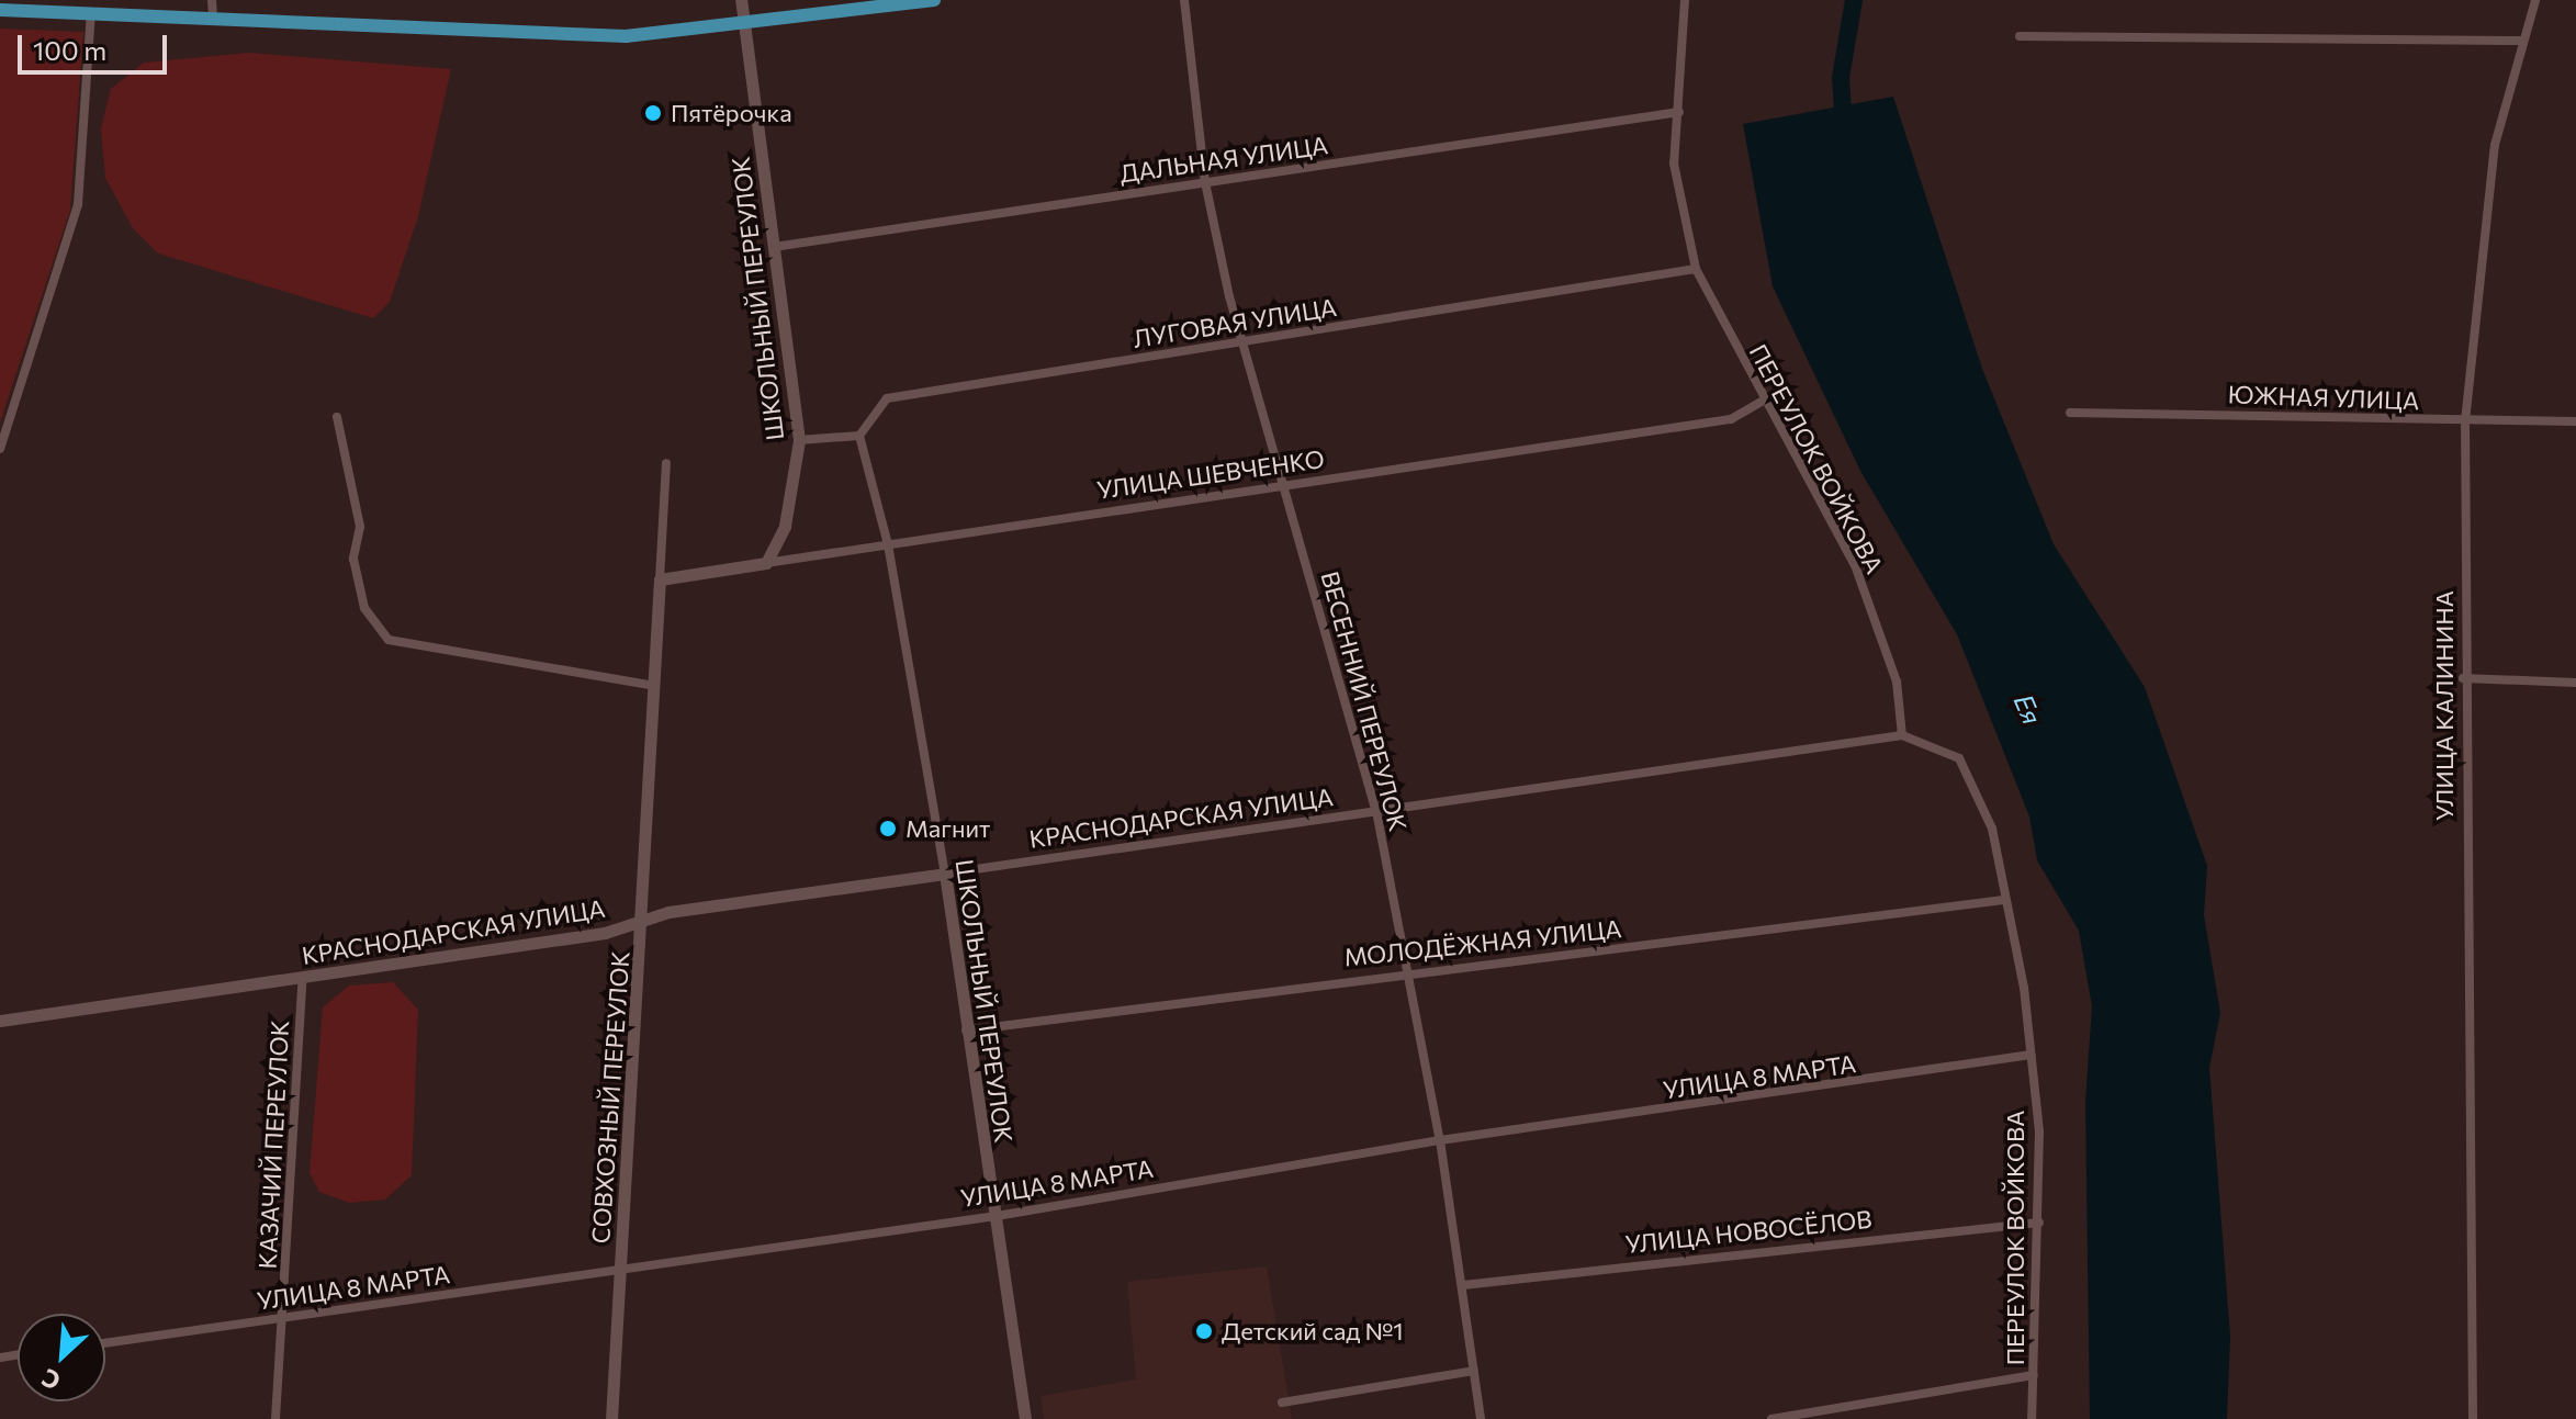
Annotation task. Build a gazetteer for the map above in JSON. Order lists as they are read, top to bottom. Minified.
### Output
{"streets":{"street":["ДАЛЬНАЯ УЛИЦА","ШКОЛЬНЫЙ ПЕРЕУЛОК","ЛУГОВАЯ УЛИЦА","ЮЖНАЯ УЛИЦА","ПЕРЕУЛОК ВОЙКОВА","УЛИЦА ШЕВЧЕНКО","ВЕСЕННИЙ ПЕРЕУЛОК","УЛИЦА КАЛИНИНА","КРАСНОДАРСКАЯ УЛИЦА","МОЛОДЁЖНАЯ УЛИЦА","УЛИЦА 8 МАРТА","СОВХОЗНЫЙ ПЕРЕУЛОК","КАЗАЧИЙ ПЕРЕУЛОК","УЛИЦА НОВОСЁЛОВ"]},"crossings":[["ДАЛЬНАЯ УЛИЦА","ШКОЛЬНЫЙ ПЕРЕУЛОК"],["ДАЛЬНАЯ УЛИЦА","ПЕРЕУЛОК ВОЙКОВА"],["ДАЛЬНАЯ УЛИЦА","ВЕСЕННИЙ ПЕРЕУЛОК"],["ШКОЛЬНЫЙ ПЕРЕУЛОК","ЛУГОВАЯ УЛИЦА"],["ШКОЛЬНЫЙ ПЕРЕУЛОК","УЛИЦА ШЕВЧЕНКО"],["ШКОЛЬНЫЙ ПЕРЕУЛОК","КРАСНОДАРСКАЯ УЛИЦА"],["ШКОЛЬНЫЙ ПЕРЕУЛОК","МОЛОДЁЖНАЯ УЛИЦА"],["ШКОЛЬНЫЙ ПЕРЕУЛОК","УЛИЦА 8 МАРТА"],["ЛУГОВАЯ УЛИЦА","ПЕРЕУЛОК ВОЙКОВА"],["ЛУГОВАЯ УЛИЦА","ВЕСЕННИЙ ПЕРЕУЛОК"],["ЮЖНАЯ УЛИЦА","УЛИЦА КАЛИНИНА"],["ПЕРЕУЛОК ВОЙКОВА","УЛИЦА ШЕВЧЕНКО"],["ПЕРЕУЛОК ВОЙКОВА","КРАСНОДАРСКАЯ УЛИЦА"],["ПЕРЕУЛОК ВОЙКОВА","МОЛОДЁЖНАЯ УЛИЦА"],["ПЕРЕУЛОК ВОЙКОВА","УЛИЦА 8 МАРТА"],["ПЕРЕУЛОК ВОЙКОВА","УЛИЦА НОВОСЁЛОВ"],["УЛИЦА ШЕВЧЕНКО","ВЕСЕННИЙ ПЕРЕУЛОК"],["УЛИЦА ШЕВЧЕНКО","СОВХОЗНЫЙ ПЕРЕУЛОК"],["ВЕСЕННИЙ ПЕРЕУЛОК","КРАСНОДАРСКАЯ УЛИЦА"],["ВЕСЕННИЙ ПЕРЕУЛОК","МОЛОДЁЖНАЯ УЛИЦА"],["ВЕСЕННИЙ ПЕРЕУЛОК","УЛИЦА 8 МАРТА"],["ВЕСЕННИЙ ПЕРЕУЛОК","УЛИЦА НОВОСЁЛОВ"],["КРАСНОДАРСКАЯ УЛИЦА","СОВХОЗНЫЙ ПЕРЕУЛОК"],["КРАСНОДАРСКАЯ УЛИЦА","КАЗАЧИЙ ПЕРЕУЛОК"],["УЛИЦА 8 МАРТА","СОВХОЗНЫЙ ПЕРЕУЛОК"],["УЛИЦА 8 МАРТА","КАЗАЧИЙ ПЕРЕУЛОК"]],"water":["Ея"],"places":["Пятёрочка","Магнит","Детский сад №1"],"scale_bar":"100 m","north":"bottom left"}
